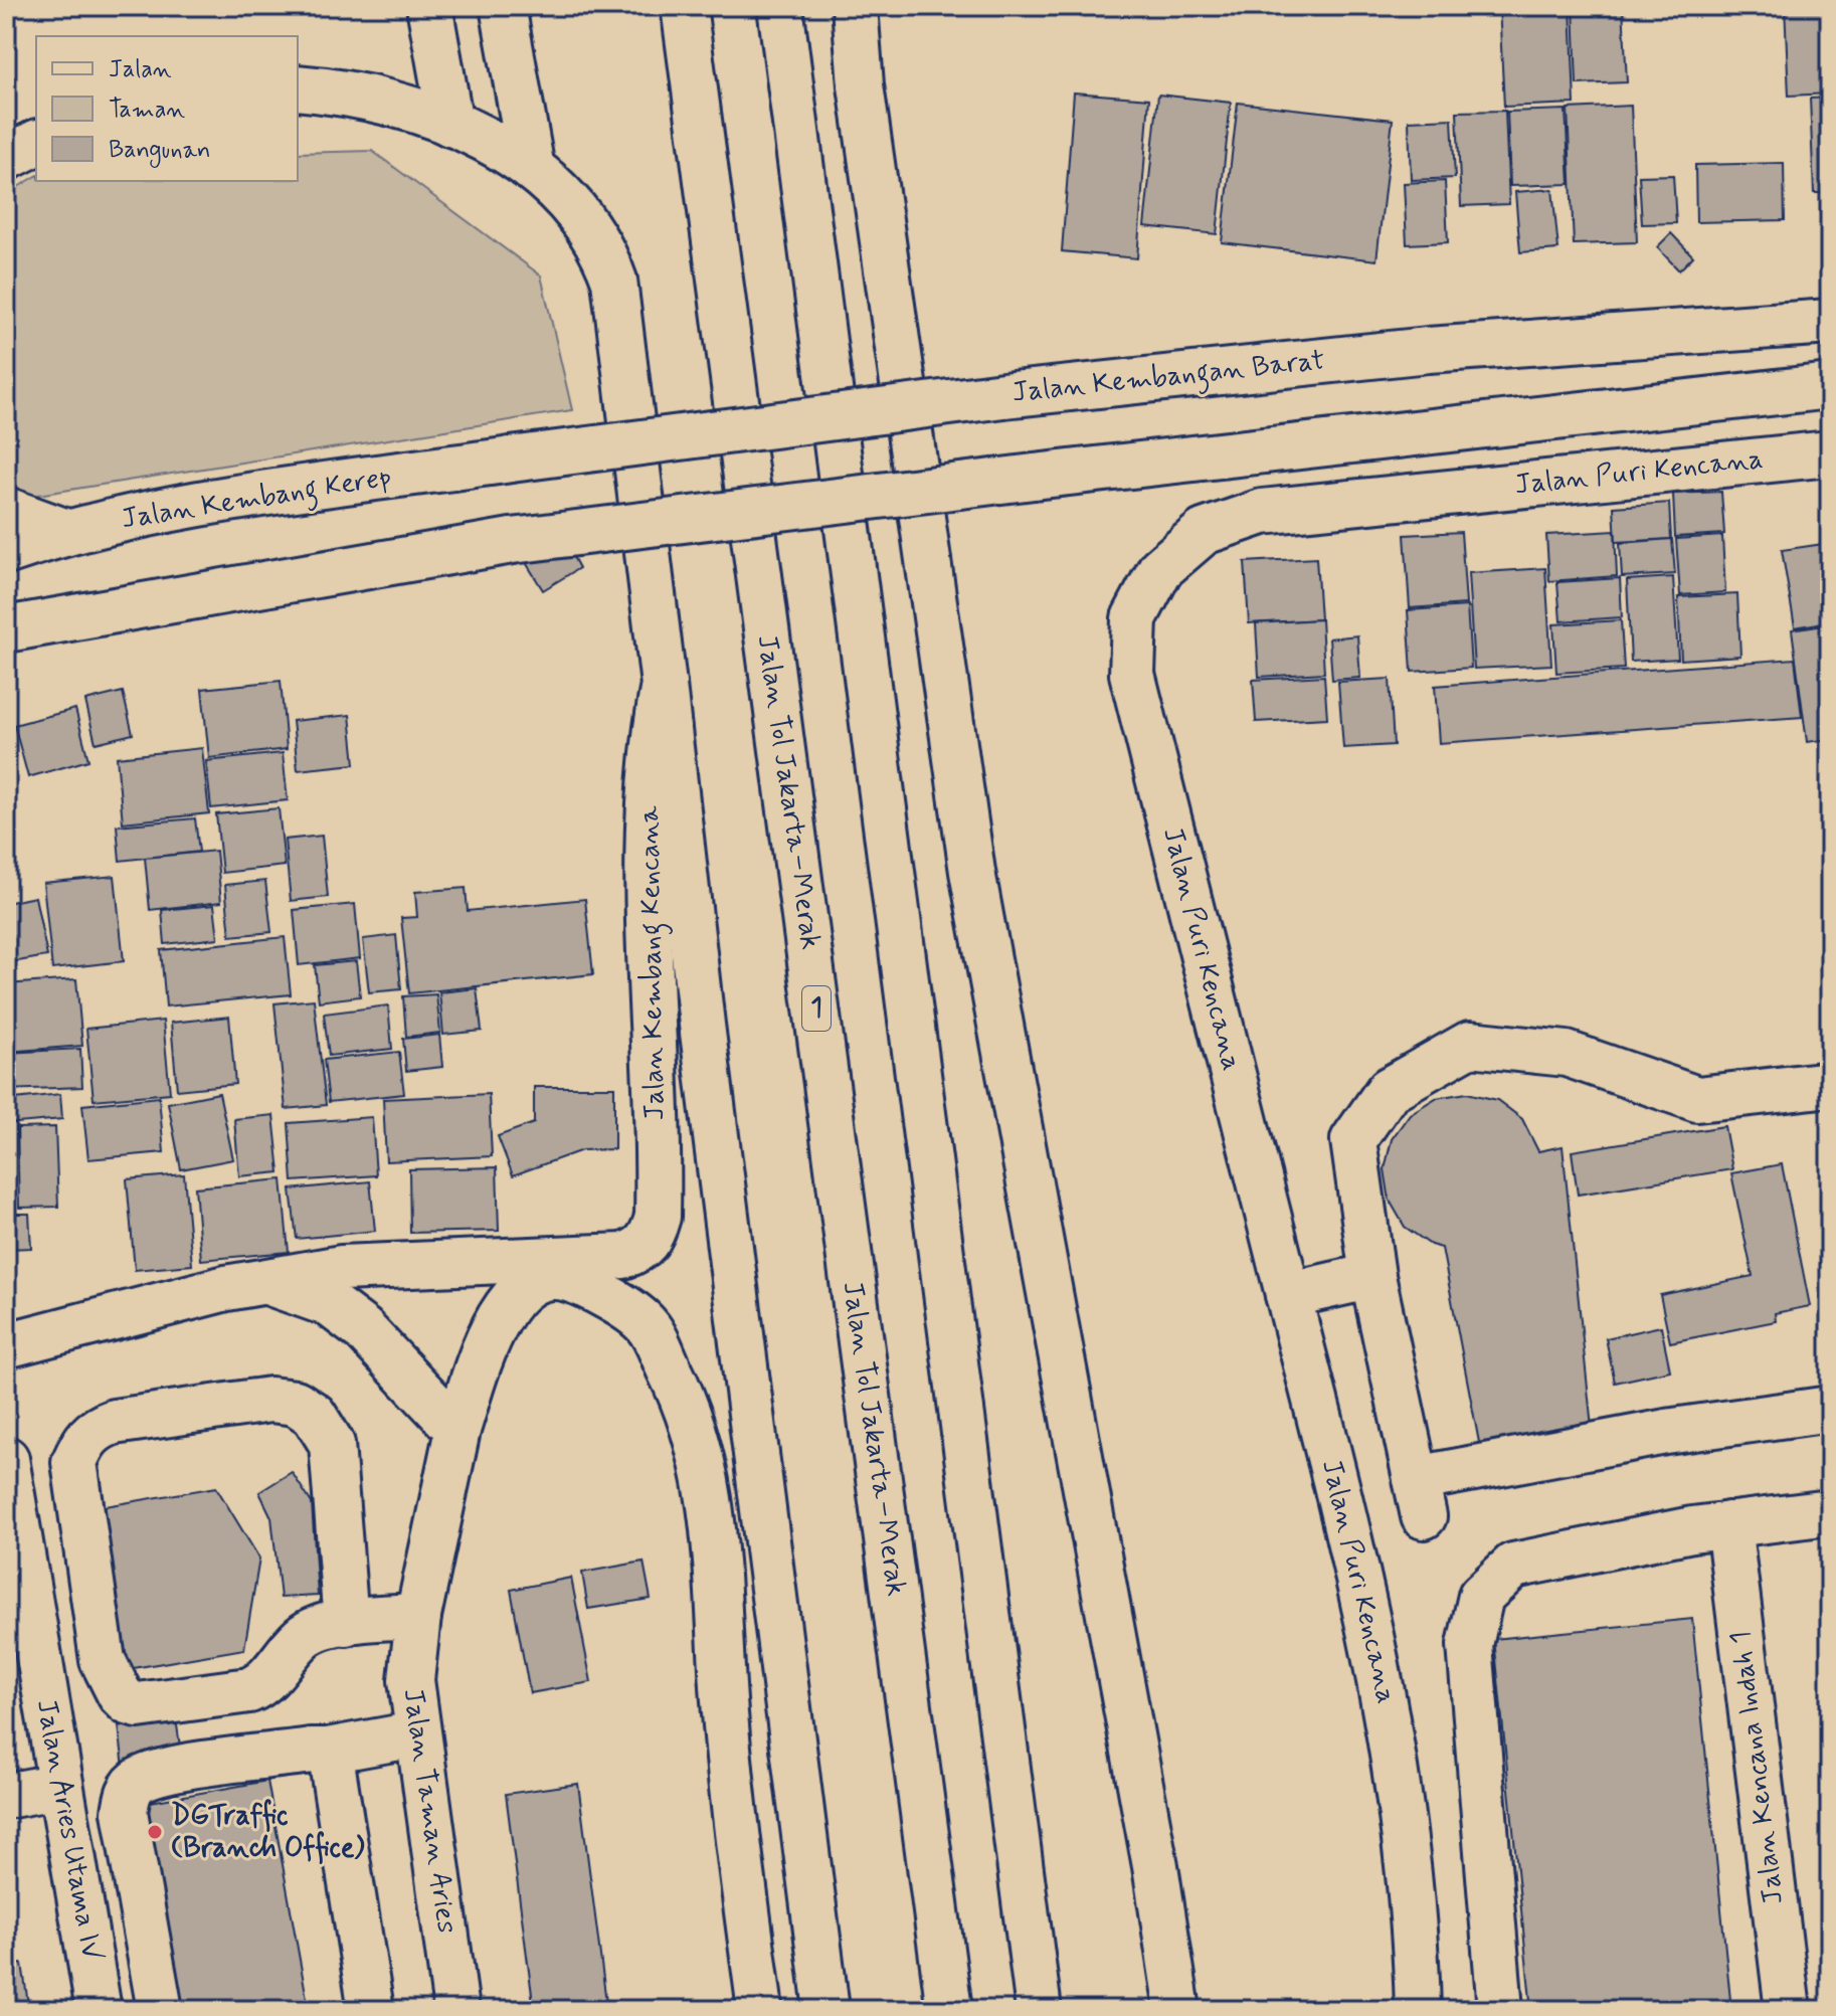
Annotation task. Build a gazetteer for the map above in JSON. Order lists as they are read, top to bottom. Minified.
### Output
{"streets":{"main road":["Jalan Kembangan Barat","Jalan Puri Kencana","Jalan Kembang Kerep","Jalan Tol Jakarta–Merak","Jalan Kembang Kencana","1","Jalan Kencana Indah 1","Jalan Taman Aries","Jalan Aries Utama IV"]},"crossings":[["Jalan Kembangan Barat","Jalan Kembang Kerep"]],"places":["DGTraffic (Branch Office)"],"legend":["Jalan","Taman","Bangunan"]}
